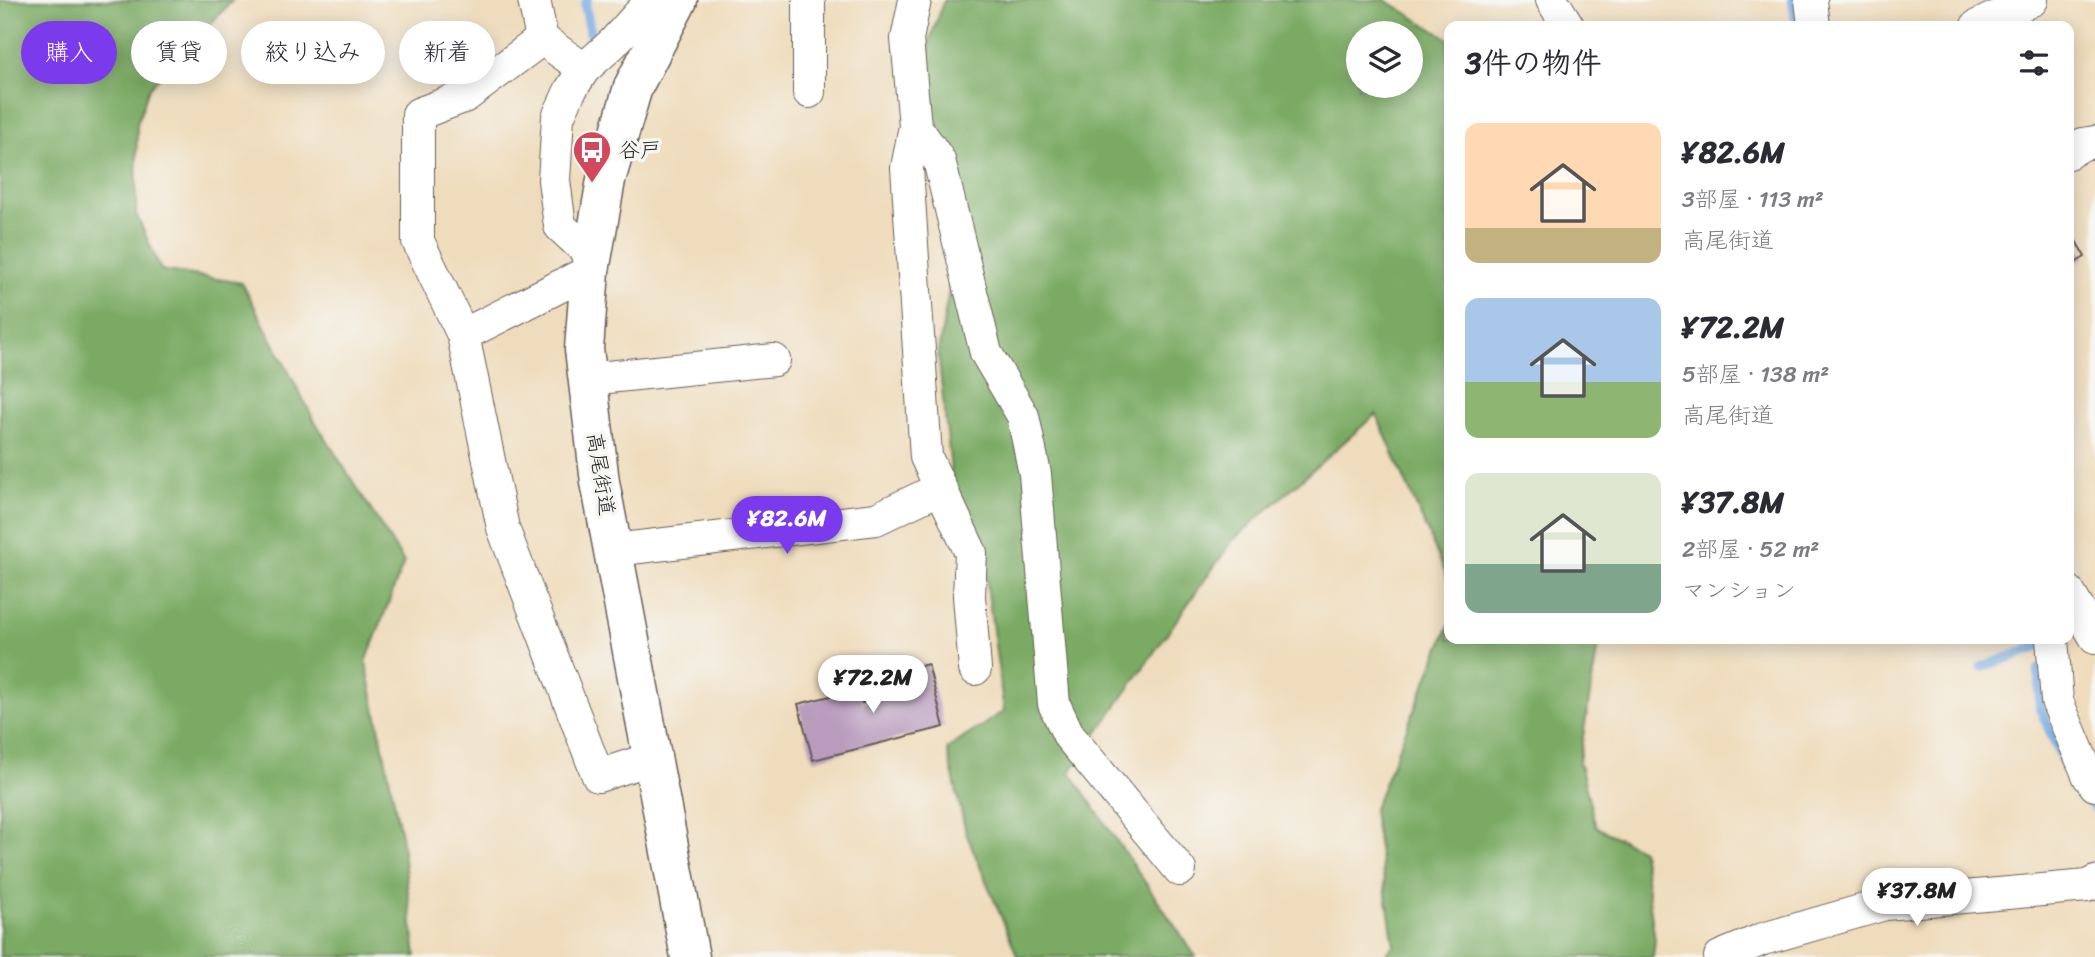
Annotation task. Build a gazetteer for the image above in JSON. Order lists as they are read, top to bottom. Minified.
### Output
{"streets":{"main road":["高尾街道"]},"places":{"bus stop":["谷戸"]},"page":{"chip":["購入","賃貸","絞り込み","新着"],"heading":"3件の物件","list":[{"name":"¥82.6M","note":"3部屋 · 113 m² · 高尾街道"},{"name":"¥72.2M","note":"5部屋 · 138 m² · 高尾街道"},{"name":"¥37.8M","note":"2部屋 · 52 m² · マンション"}],"price":["¥82.6M","¥72.2M","¥37.8M"]}}
